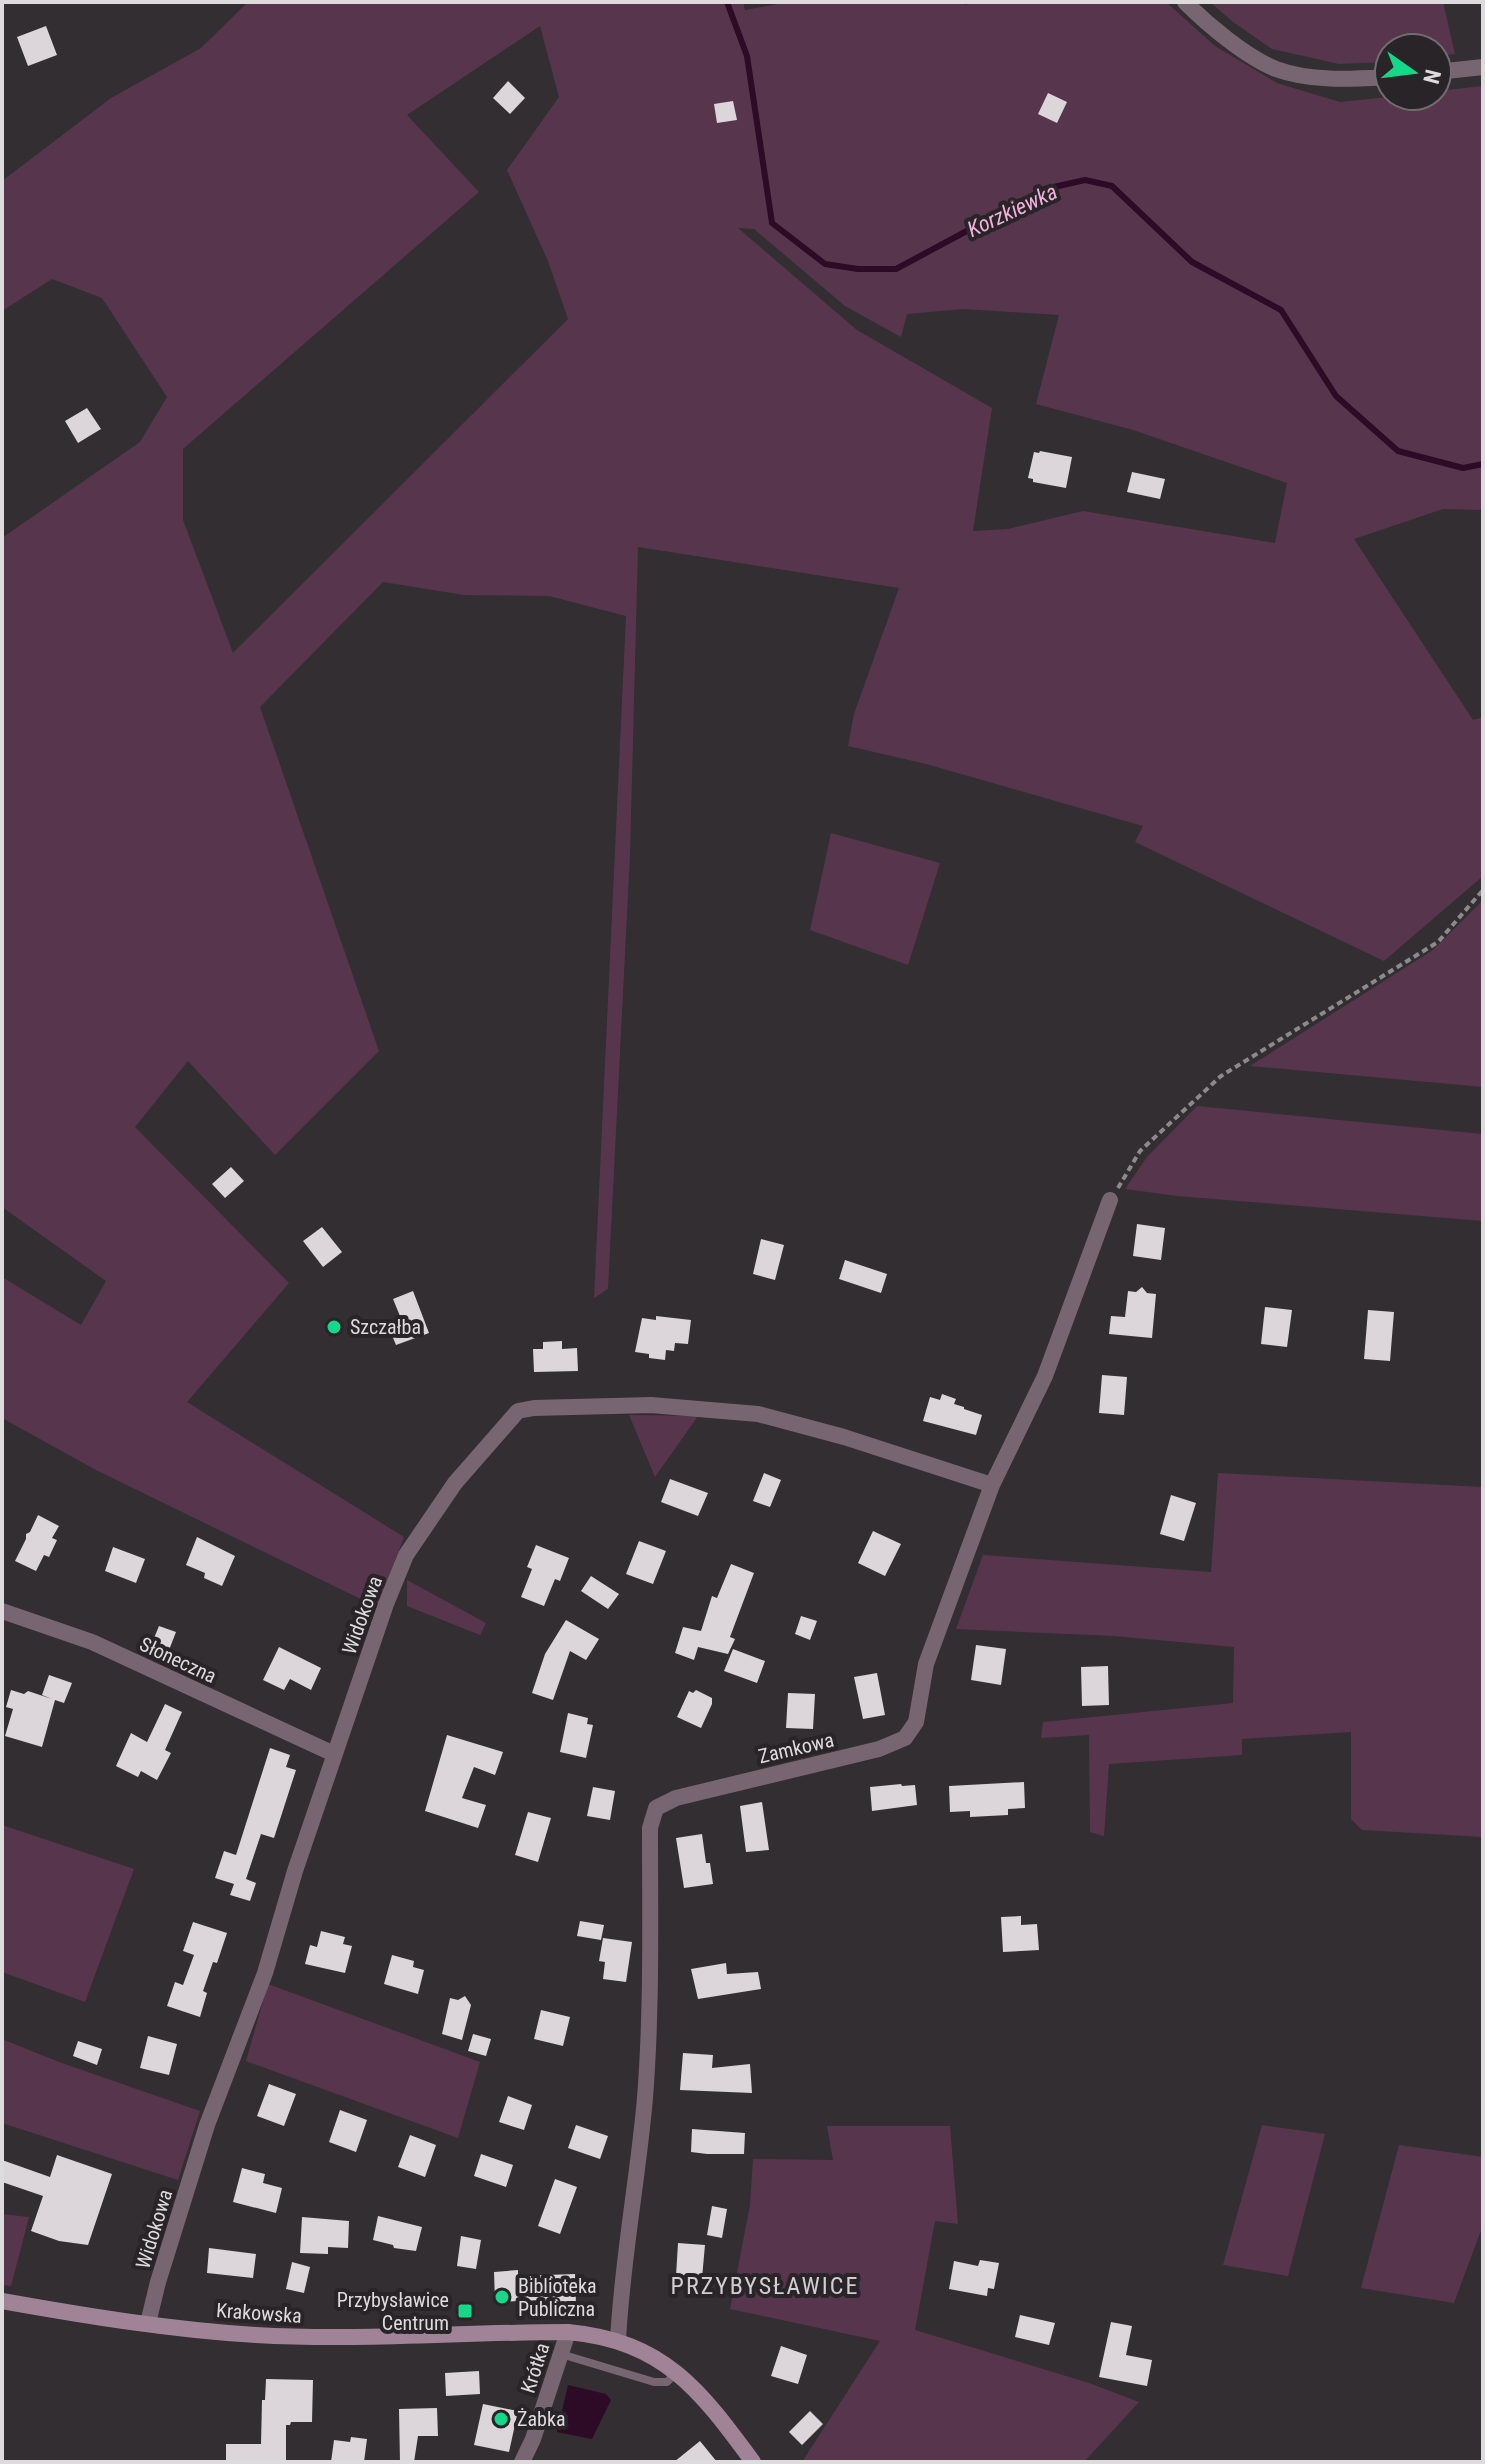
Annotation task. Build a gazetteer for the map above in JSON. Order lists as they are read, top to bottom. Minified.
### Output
{"streets":{"main road":["Krakowska"],"street":["Widokowa","Słoneczna","Zamkowa","Krótka"]},"crossings":[["Widokowa","Słoneczna"],["Widokowa","Zamkowa"],["Widokowa","Krakowska"],["Zamkowa","Krakowska"],["Krakowska","Krótka"]],"districts":["PRZYBYSŁAWICE"],"water":["Korzkiewka"],"places":{"other":["Szczałba","Biblioteka Publiczna","Żabka"],"transit":["Przybysławice Centrum"]},"north":"right"}
